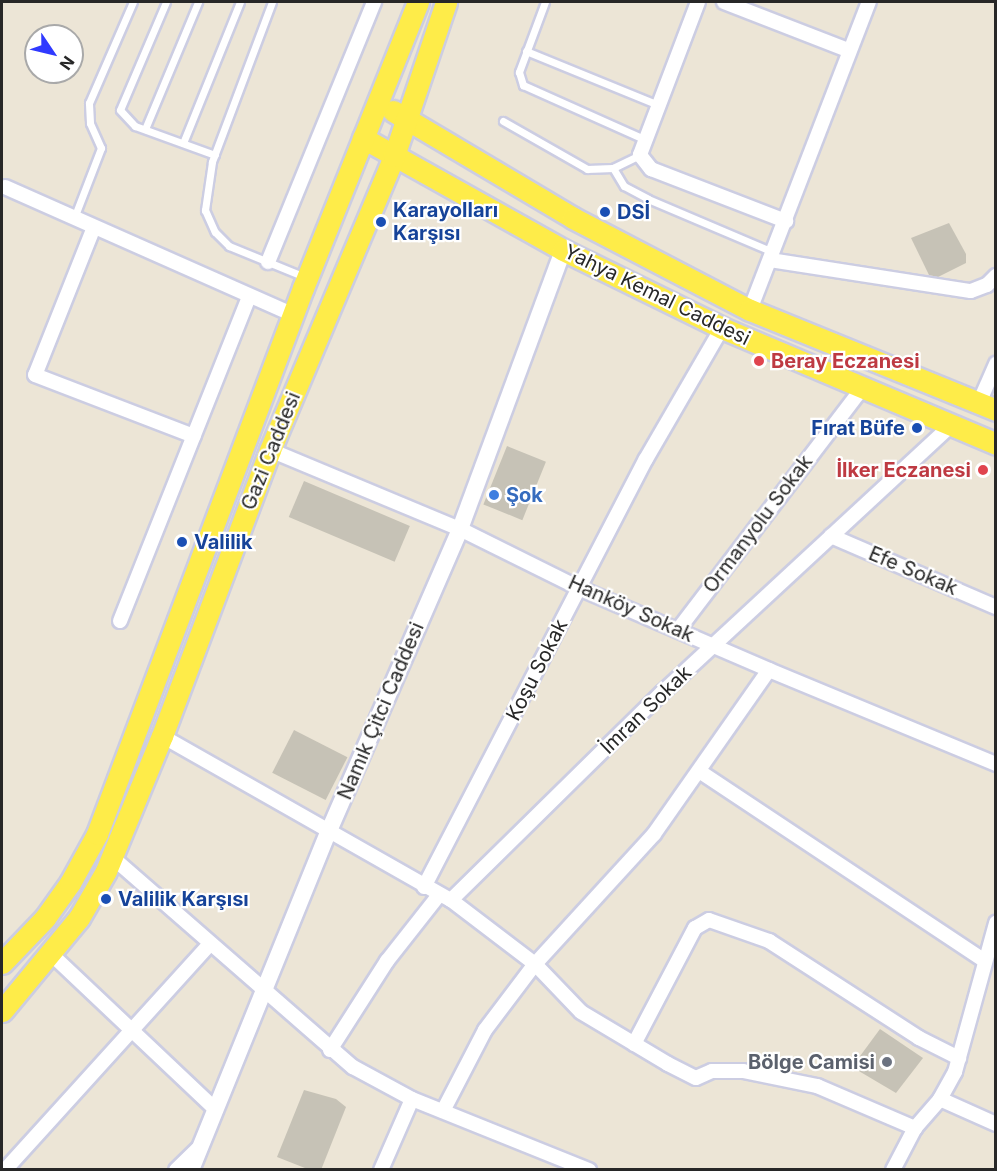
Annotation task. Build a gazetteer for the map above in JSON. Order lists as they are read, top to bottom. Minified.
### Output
{"streets":{"main road":["Yahya Kemal Caddesi","Gazi Caddesi"],"street":["Ormanyolu Sokak","Efe Sokak","Hanköy Sokak","Koşu Sokak","İmran Sokak","Namık Çitci Caddesi"]},"crossings":[["Yahya Kemal Caddesi","Gazi Caddesi"],["Yahya Kemal Caddesi","Ormanyolu Sokak"],["Yahya Kemal Caddesi","Koşu Sokak"],["Yahya Kemal Caddesi","İmran Sokak"],["Yahya Kemal Caddesi","Namık Çitci Caddesi"],["Gazi Caddesi","Hanköy Sokak"],["Ormanyolu Sokak","Hanköy Sokak"],["Efe Sokak","İmran Sokak"],["Hanköy Sokak","Koşu Sokak"],["Hanköy Sokak","İmran Sokak"],["Hanköy Sokak","Namık Çitci Caddesi"]],"places":["DSİ","Karayolları Karşısı","Beray Eczanesi","Fırat Büfe","İlker Eczanesi","Şok","Valilik","Valilik Karşısı","Bölge Camisi"],"north":"bottom right"}
